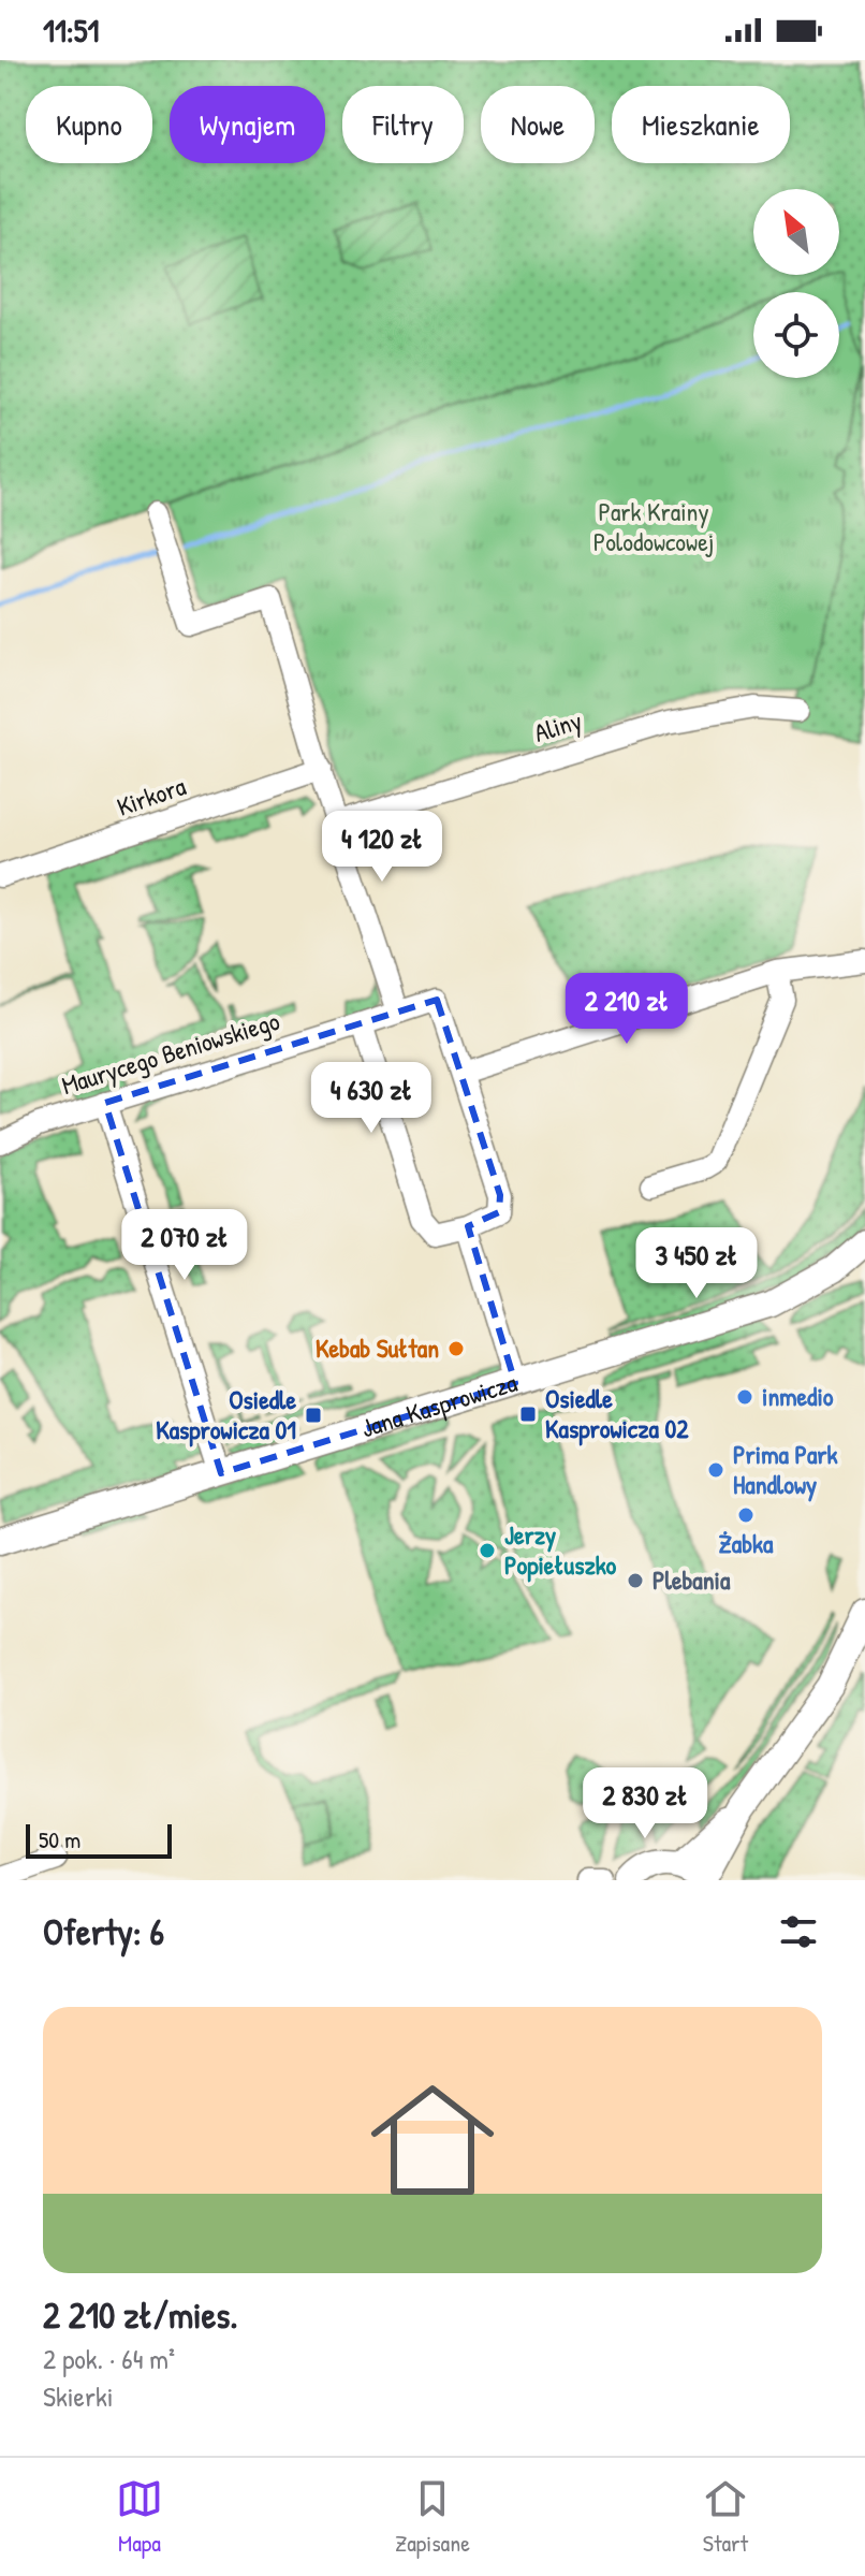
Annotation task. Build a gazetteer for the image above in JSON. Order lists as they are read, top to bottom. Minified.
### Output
{"streets":{"street":["Aliny","Kirkora","Maurycego Beniowskiego","Jana Kasprowicza"]},"parks":["Park Krainy Polodowcowej"],"places":{"other":["Kebab Sułtan","inmedio","Prima Park Handlowy","Żabka","Jerzy Popiełuszko","Plebania"],"transit":["Osiedle Kasprowicza 02","Osiedle Kasprowicza 01"]},"scale_bar":"50 m","north":"top left","page":{"status":"11:51","chip":["Kupno","Wynajem","Filtry","Nowe","Mieszkanie"],"price":["4 120 zł","2 210 zł","4 630 zł","2 070 zł","3 450 zł","2 830 zł"],"scale":"50 m","heading":"Oferty: 6","list":[{"name":"2 210 zł/mies.","note":"2 pok. · 64 m² · Skierki"}],"tabs":["Mapa","Zapisane","Start"]}}
